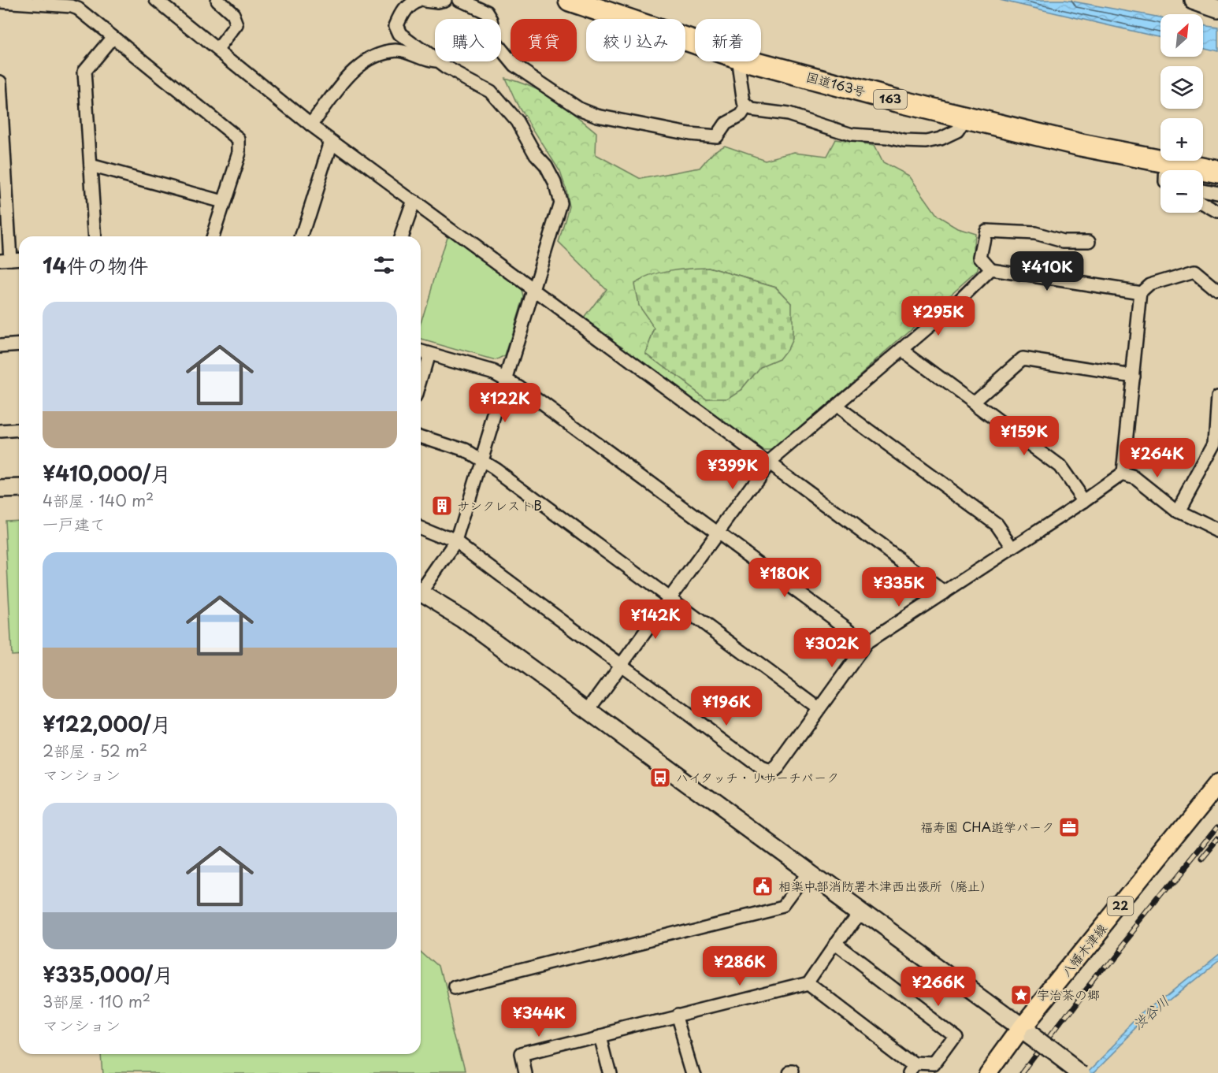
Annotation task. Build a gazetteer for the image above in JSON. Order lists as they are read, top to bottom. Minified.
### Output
{"streets":{"highway":["国道163号","163"],"main road":["22","八幡木津線"]},"water":["渋谷川"],"places":{"building":["サンクレストB"],"bus stop":["ハイタッチ・リサーチパーク"],"office":["福寿園 CHA遊学パーク"],"public building":["相楽中部消防署木津西出張所（廃止）"],"place":["宇治茶の郷"]},"north":"top right","page":{"map_buttons":["+","−"],"chip":["購入","賃貸","絞り込み","新着"],"heading":"14件の物件","price":["¥410K","¥295K","¥122K","¥159K","¥264K","¥399K","¥180K","¥335K","¥142K","¥302K","¥196K","¥286K","¥266K","¥344K"],"list":[{"name":"¥410,000/月","note":"4部屋 · 140 m² · 一戸建て"},{"name":"¥122,000/月","note":"2部屋 · 52 m² · マンション"},{"name":"¥335,000/月","note":"3部屋 · 110 m² · マンション"}]}}
